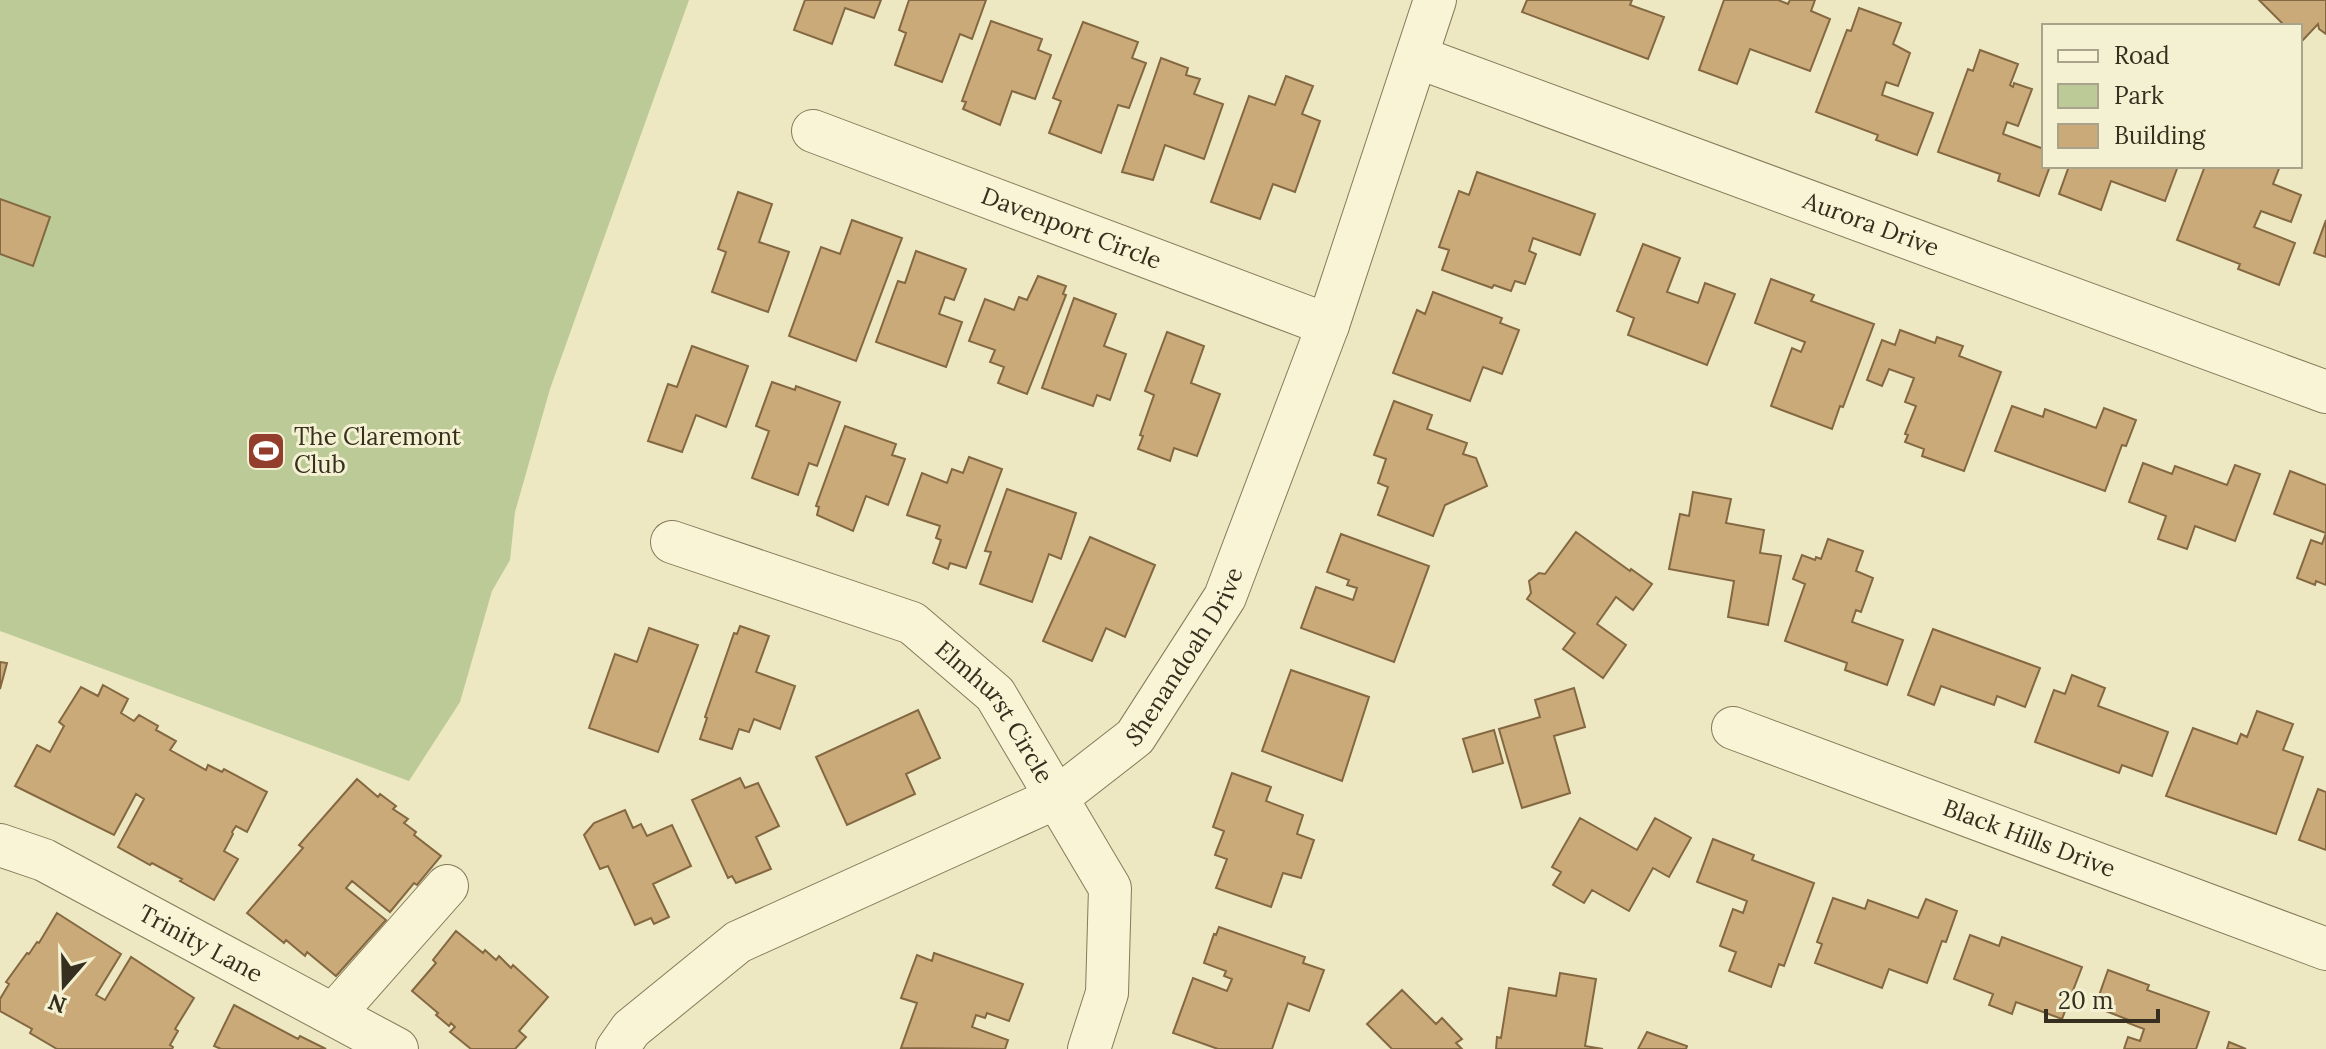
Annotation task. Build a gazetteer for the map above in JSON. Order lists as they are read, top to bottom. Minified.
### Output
{"streets":{"street":["Aurora Drive","Davenport Circle","Shenandoah Drive","Elmhurst Circle","Black Hills Drive","Trinity Lane"]},"crossings":[["Aurora Drive","Shenandoah Drive"],["Davenport Circle","Shenandoah Drive"],["Shenandoah Drive","Elmhurst Circle"]],"places":{"sports":["The Claremont Club"]},"legend":["Road","Park","Building"],"scale_bar":"20 m","north":"bottom"}
